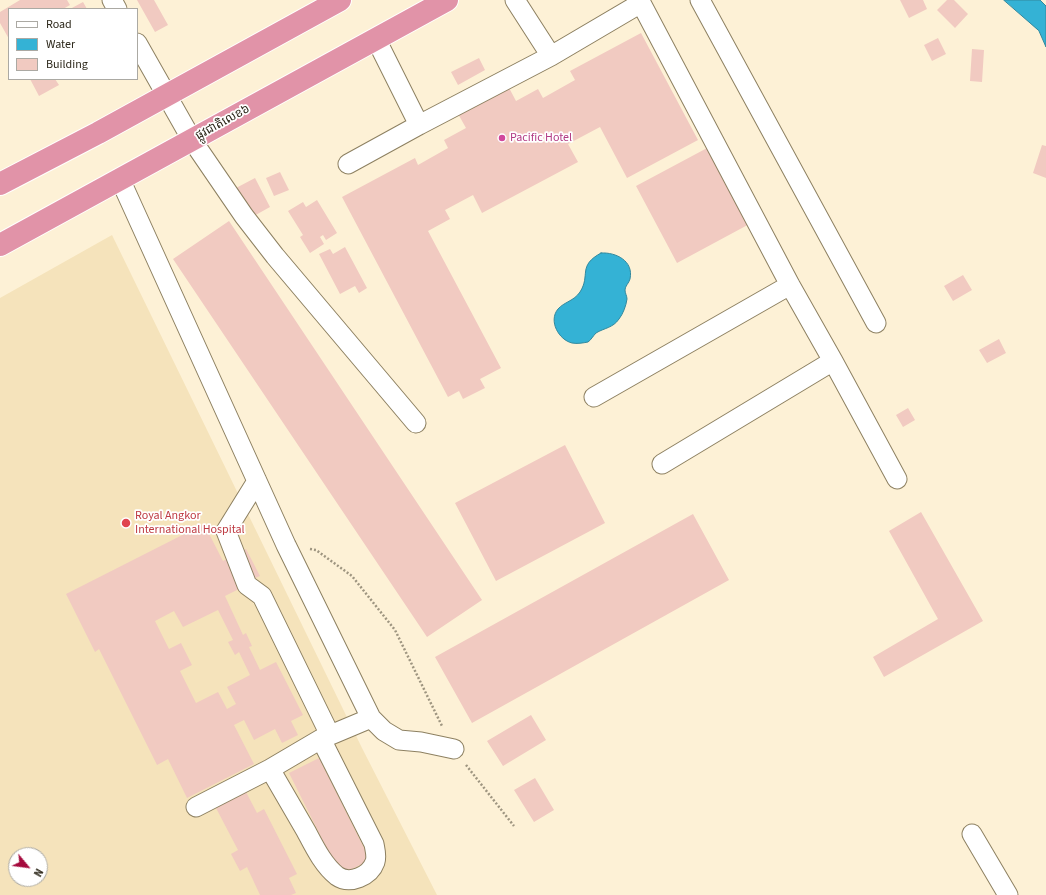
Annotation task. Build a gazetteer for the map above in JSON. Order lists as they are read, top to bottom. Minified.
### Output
{"streets":{"highway":["ផ្លូវជាតិលេខ៦"]},"places":["Pacific Hotel","Royal Angkor International Hospital"],"legend":["Road","Water","Building"],"north":"bottom right"}
